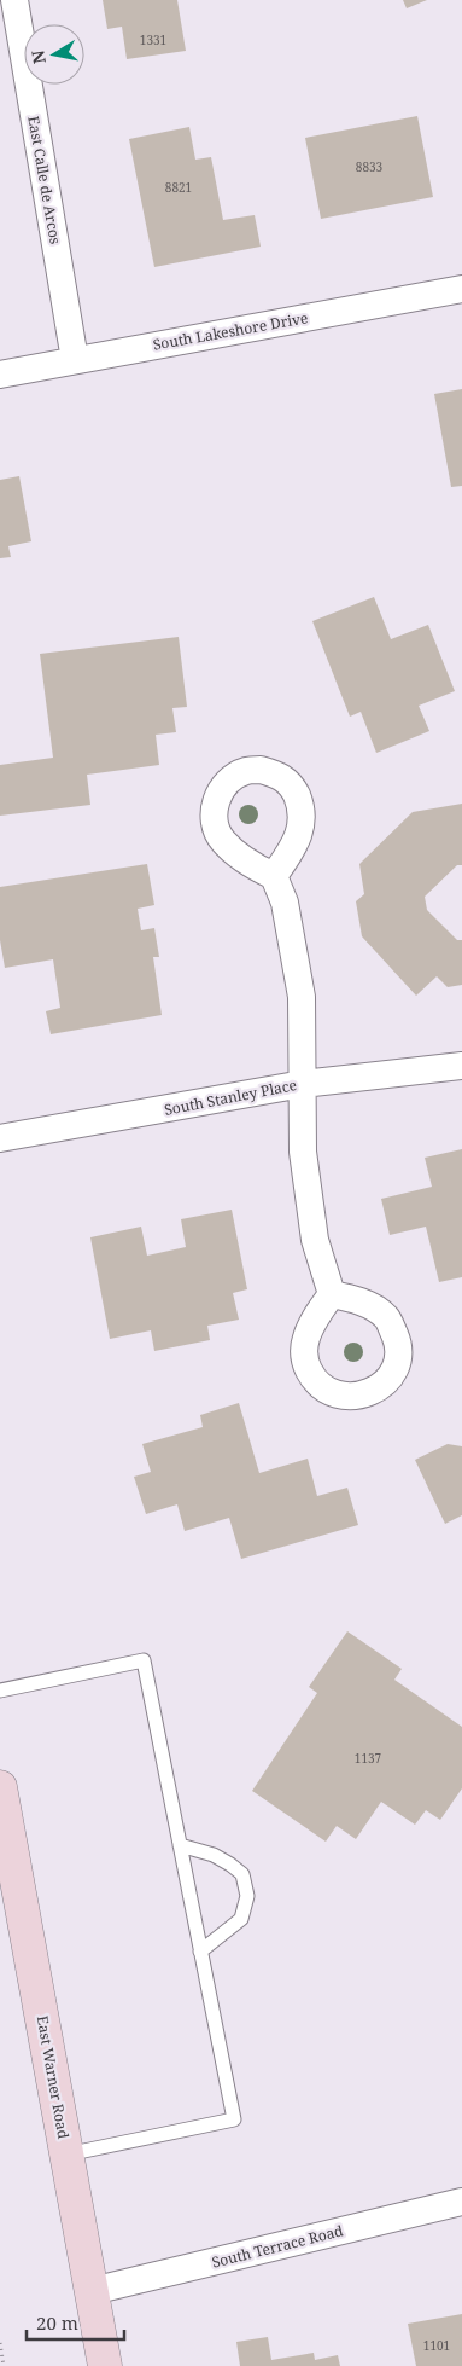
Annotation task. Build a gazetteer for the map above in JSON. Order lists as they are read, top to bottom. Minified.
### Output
{"streets":{"main road":["East Warner Road"],"street":["East Calle de Arcos","South Lakeshore Drive","South Stanley Place","South Terrace Road"]},"crossings":[["East Calle de Arcos","South Lakeshore Drive"],["East Warner Road","South Terrace Road"]],"house_numbers":["1331","8833","8821","1137","1101"],"scale_bar":"20 m","north":"left"}
